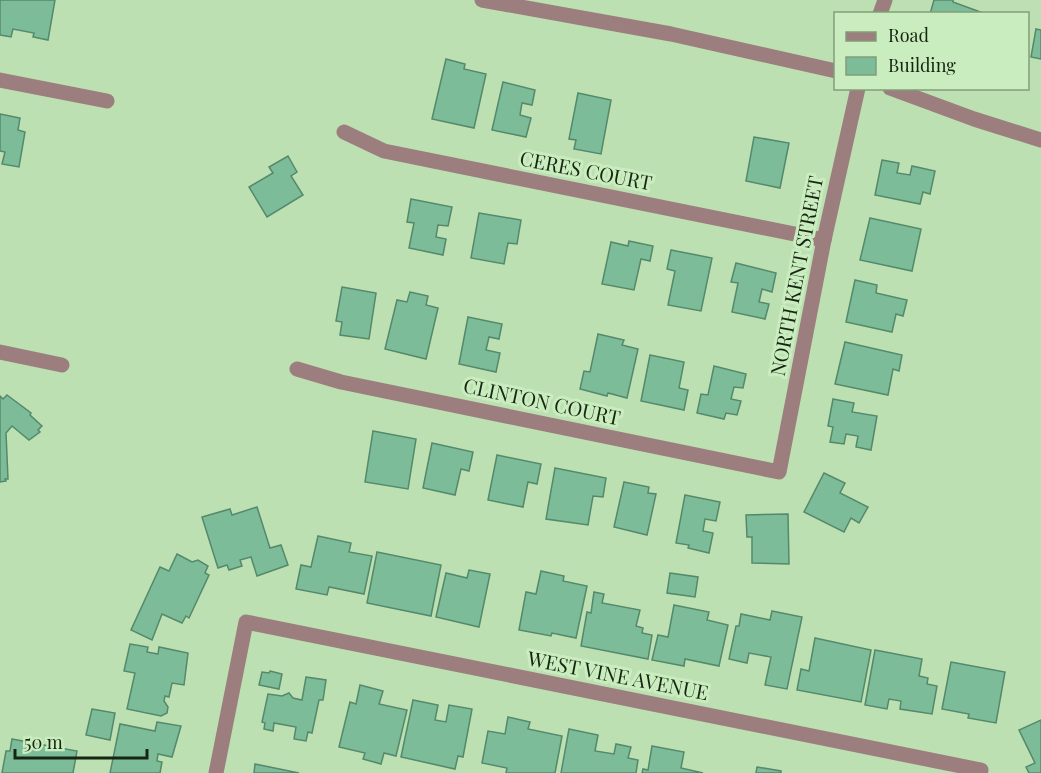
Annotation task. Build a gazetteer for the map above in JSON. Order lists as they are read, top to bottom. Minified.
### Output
{"streets":{"street":["CERES COURT","NORTH KENT STREET","CLINTON COURT","WEST VINE AVENUE"]},"crossings":[["CERES COURT","NORTH KENT STREET"],["NORTH KENT STREET","CLINTON COURT"]],"legend":["Road","Building"],"scale_bar":"50 m"}
